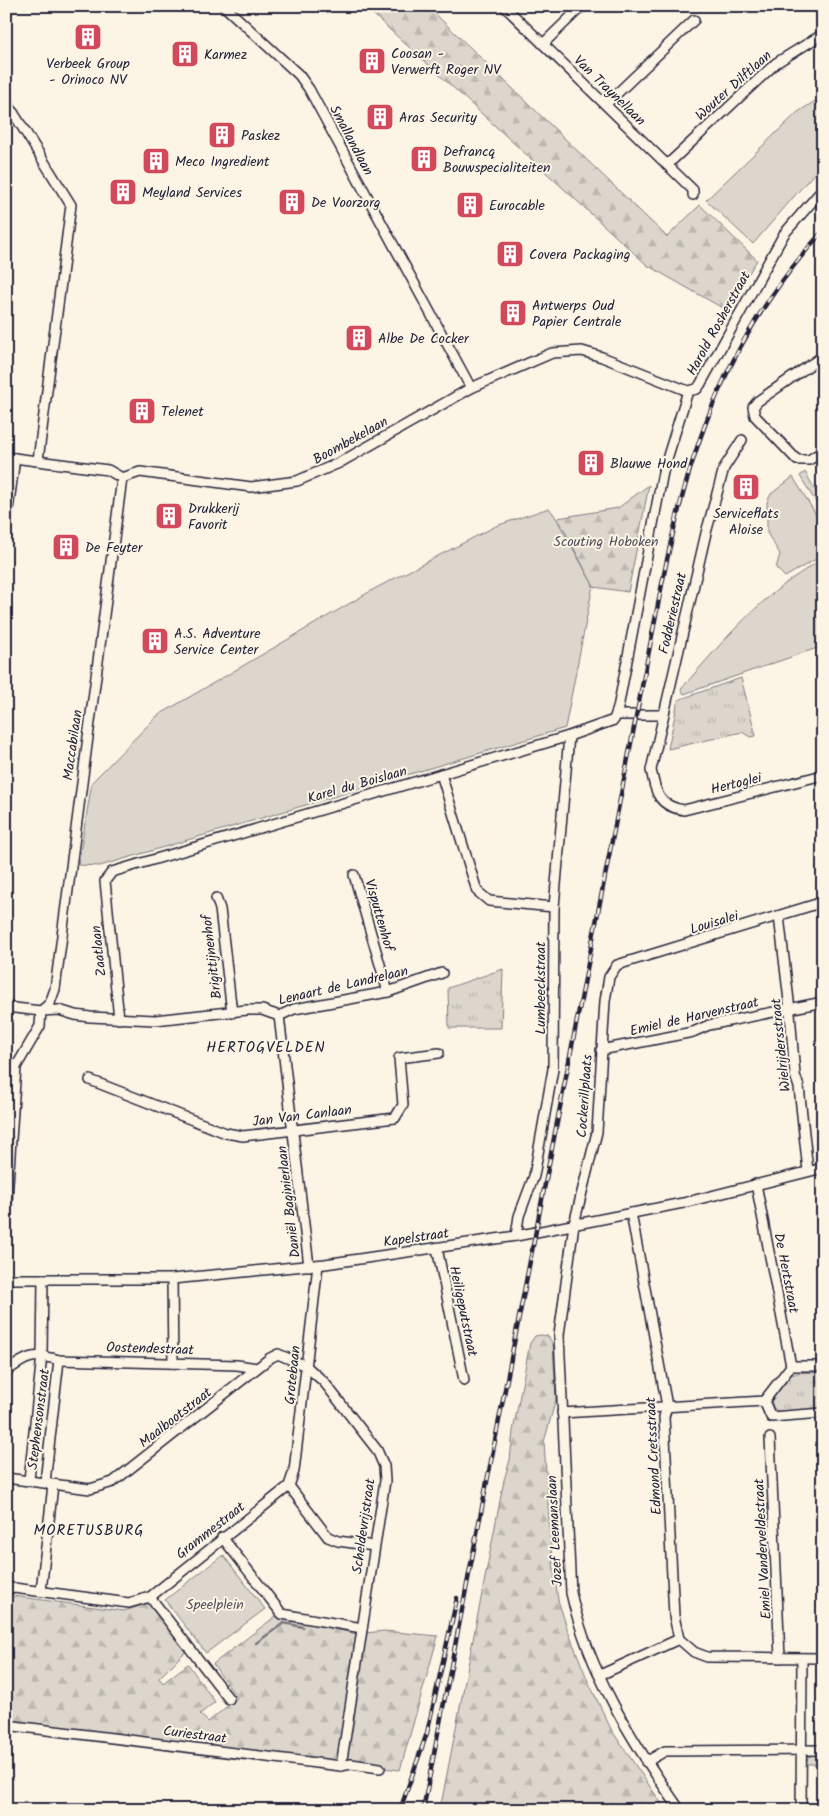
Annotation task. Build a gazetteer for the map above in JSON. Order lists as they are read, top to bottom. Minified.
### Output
{"streets":{"street":["Wouter Dilftlaan","Van Traynellaan","Smallandlaan","Harold Rosherstraat","Boombekelaan","Fodderiestraat","Maccabilaan","Hertoglei","Karel du Boislaan","Visputtenhof","Louisalei","Zaatlaan","Brigittijnenhof","Lenaart de Landrelaan","Lumbeeckstraat","Emiel de Harvenstraat","Wielrijdersstraat","Cockerillplaats","Jan Van Canlaan","Daniël Baginierlaan","Kapelstraat","De Hertstraat","Heiligeputstraat","Oostendestraat","Grotebaan","Maalbootstraat","Stephensonstraat","Edmond Cretsstraat","Scheldevrijstraat","Grammestraat","Jozef Leemanslaan","Emiel Vanderveldestraat","Curiestraat"]},"crossings":[["Wouter Dilftlaan","Van Traynellaan"],["Smallandlaan","Boombekelaan"],["Harold Rosherstraat","Boombekelaan"],["Harold Rosherstraat","Karel du Boislaan"],["Boombekelaan","Maccabilaan"],["Fodderiestraat","Hertoglei"],["Maccabilaan","Lenaart de Landrelaan"],["Karel du Boislaan","Zaatlaan"],["Karel du Boislaan","Lumbeeckstraat"],["Visputtenhof","Lenaart de Landrelaan"],["Louisalei","Wielrijdersstraat"],["Louisalei","Cockerillplaats"],["Zaatlaan","Lenaart de Landrelaan"],["Brigittijnenhof","Lenaart de Landrelaan"],["Lenaart de Landrelaan","Daniël Baginierlaan"],["Lumbeeckstraat","Kapelstraat"],["Emiel de Harvenstraat","Wielrijdersstraat"],["Emiel de Harvenstraat","Cockerillplaats"],["Wielrijdersstraat","Kapelstraat"],["Cockerillplaats","Kapelstraat"],["Cockerillplaats","Jozef Leemanslaan"],["Jan Van Canlaan","Daniël Baginierlaan"],["Daniël Baginierlaan","Kapelstraat"],["Daniël Baginierlaan","Grotebaan"],["Kapelstraat","De Hertstraat"],["Kapelstraat","Heiligeputstraat"],["Kapelstraat","Grotebaan"],["Kapelstraat","Stephensonstraat"],["Kapelstraat","Edmond Cretsstraat"],["Kapelstraat","Jozef Leemanslaan"],["Oostendestraat","Maalbootstraat"],["Oostendestraat","Stephensonstraat"],["Grotebaan","Maalbootstraat"],["Grotebaan","Scheldevrijstraat"],["Grotebaan","Grammestraat"],["Maalbootstraat","Stephensonstraat"],["Maalbootstraat","Scheldevrijstraat"],["Scheldevrijstraat","Curiestraat"]],"districts":["HERTOGVELDEN","MORETUSBURG"],"parks":["Scouting Hoboken","Speelplein"],"places":{"building":["Verbeek Group - Orinoco NV","Karmez","Coosan - Verwerft Roger NV","Aras Security","Paskez","Defrancq Bouwspecialiteiten","Meco Ingredient","Meyland Services","De Voorzorg","Eurocable","Covera Packaging","Antwerps Oud Papier Centrale","Albe De Cocker","Telenet","Blauwe Hond","Serviceflats Aloise","Drukkerij Favorit","De Feyter","A.S. Adventure Service Center"]}}
